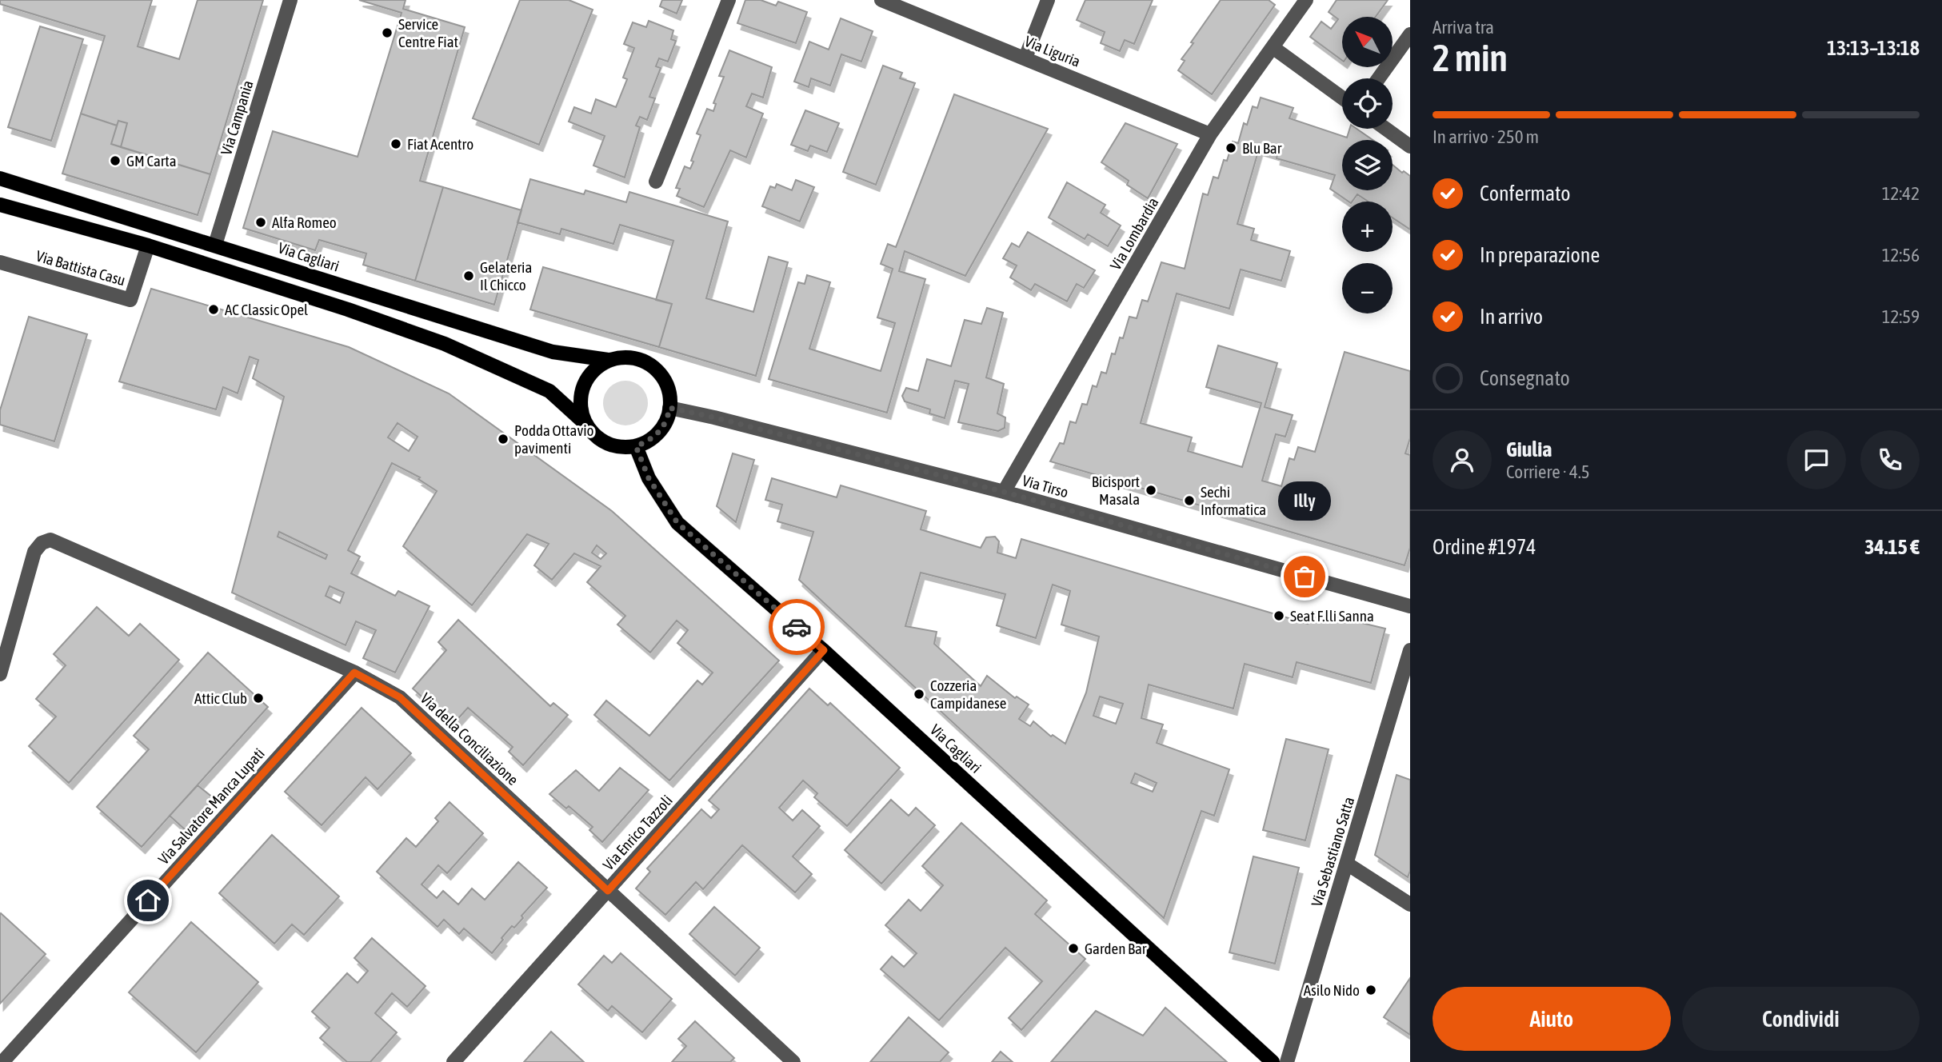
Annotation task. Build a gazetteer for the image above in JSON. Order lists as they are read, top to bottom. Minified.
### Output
{"streets":{"main road":["Via Cagliari"],"street":["Via Liguria","Via Campania","Via Lombardia","Via Battista Casu","Via Tirso","Via della Conciliazione","Via Salvatore Manca Lupati","Via Enrico Tazzoli","Via Sebastiano Satta"]},"crossings":[["Via Liguria","Via Lombardia"],["Via Campania","Via Cagliari"],["Via Lombardia","Via Tirso"],["Via Cagliari","Via Tirso"],["Via Cagliari","Via Enrico Tazzoli"],["Via della Conciliazione","Via Salvatore Manca Lupati"],["Via della Conciliazione","Via Enrico Tazzoli"]],"places":["Service Centre Fiat","Fiat Acentro","Blu Bar","GM Carta","Alfa Romeo","Gelateria Il Chicco","AC Classic Opel","Podda Ottavio pavimenti","Bicisport Masala","Sechi Informatica","Illy","Seat F.lli Sanna","Cozzeria Campidanese","Attic Club","Garden Bar","Asilo Nido"],"north":"top left","page":{"heading":["2 min","Arriva tra","13:13–13:18"],"panel":["Giulia","Corriere · 4.5","Ordine #1974","34.15 €"],"map_buttons":["+","−"],"bar":"In arrivo · 250 m","list":[["Confermato","12:42"],["In preparazione","12:56"],["In arrivo","12:59"],"Consegnato"],"bubble":"Illy","buttons":["Aiuto","Condividi"]}}
